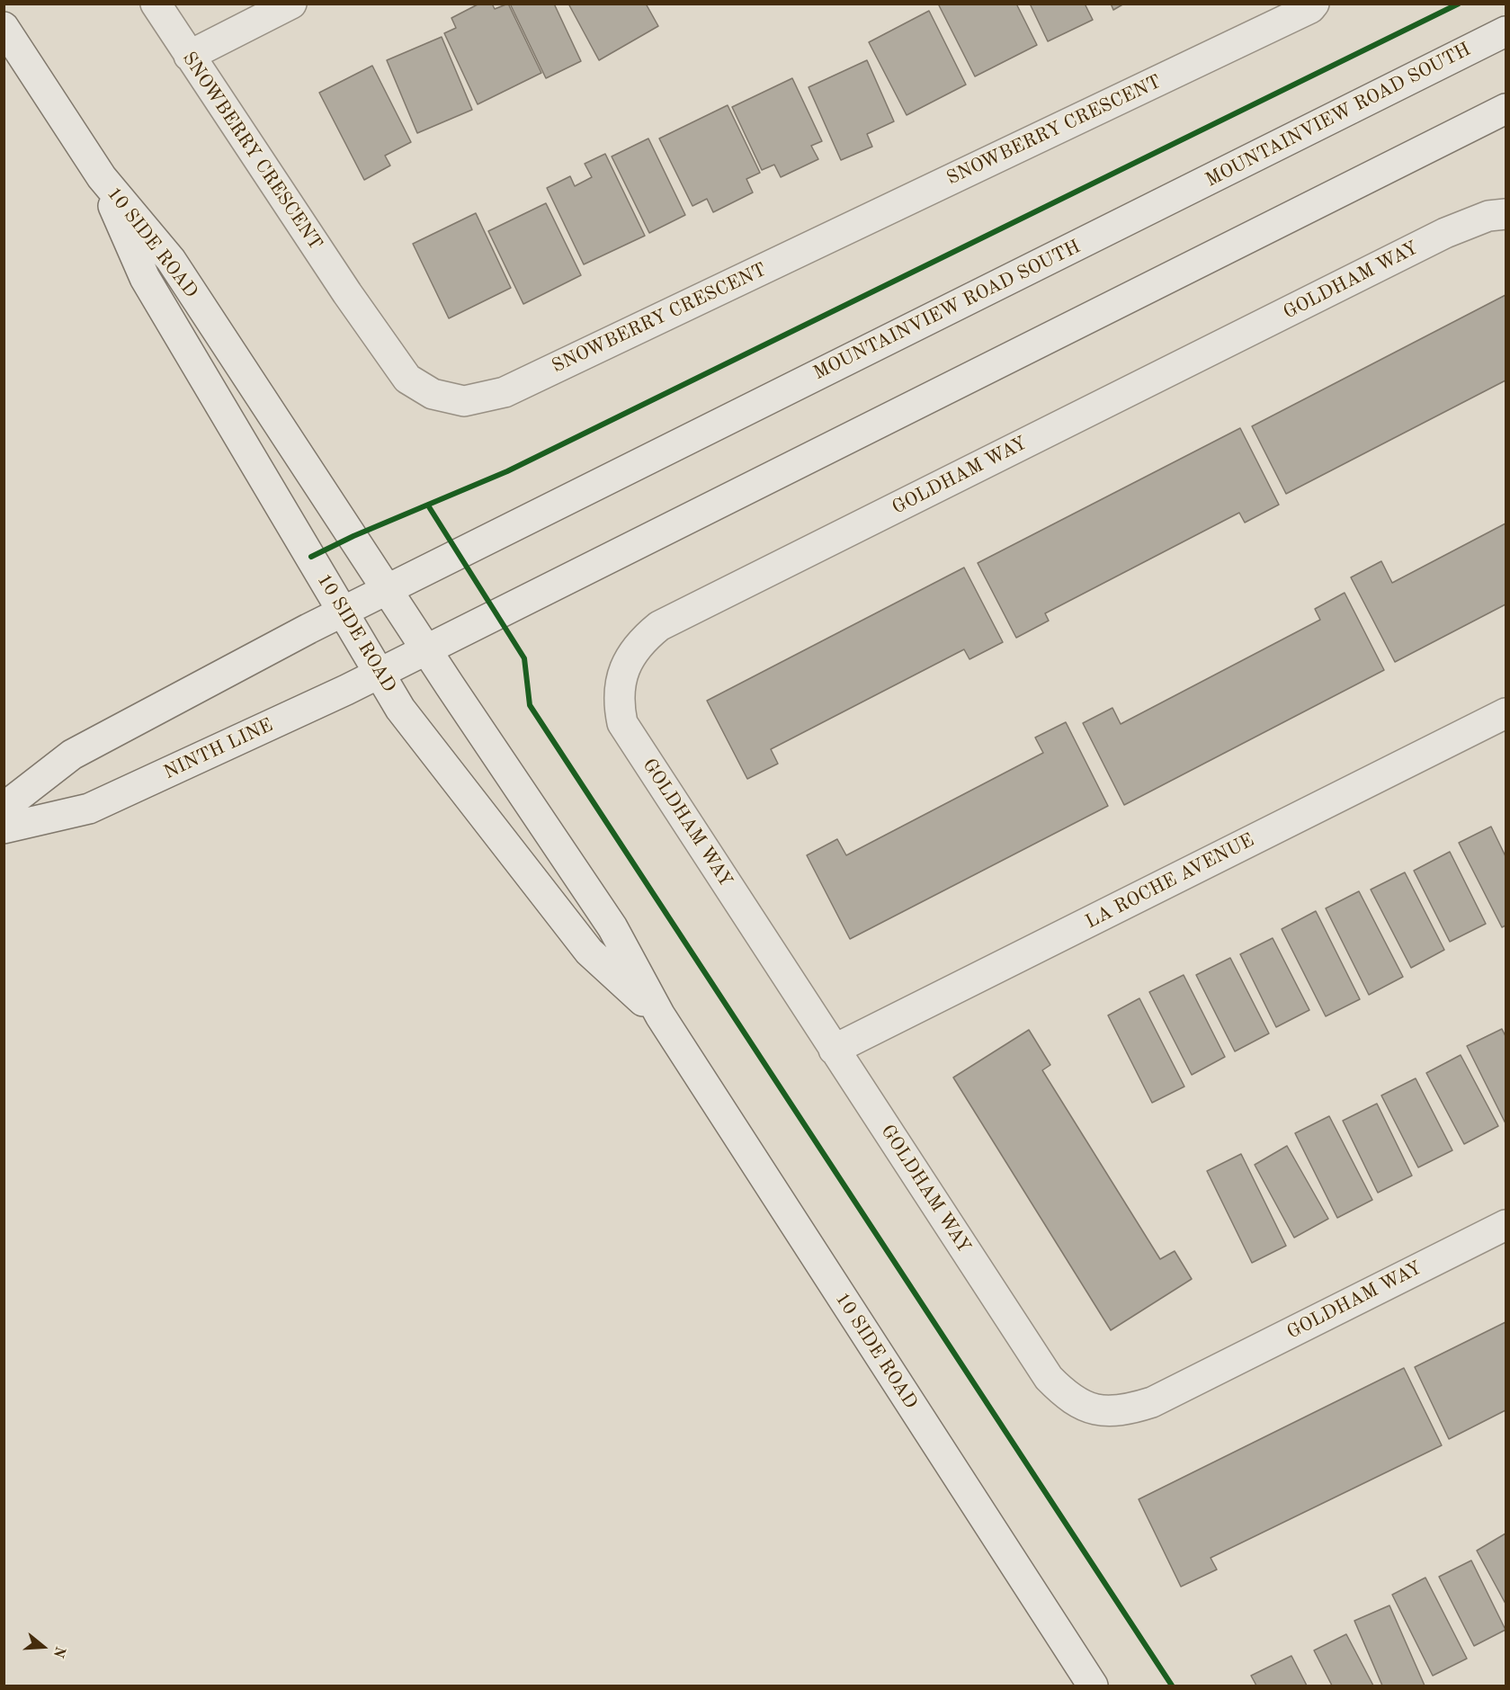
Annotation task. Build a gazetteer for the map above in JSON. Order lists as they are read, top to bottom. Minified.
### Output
{"streets":{"main road":["MOUNTAINVIEW ROAD SOUTH","SNOWBERRY CRESCENT","10 SIDE ROAD","GOLDHAM WAY","NINTH LINE","LA ROCHE AVENUE"]},"crossings":[["MOUNTAINVIEW ROAD SOUTH","10 SIDE ROAD"],["10 SIDE ROAD","NINTH LINE"],["GOLDHAM WAY","LA ROCHE AVENUE"]],"north":"right"}
